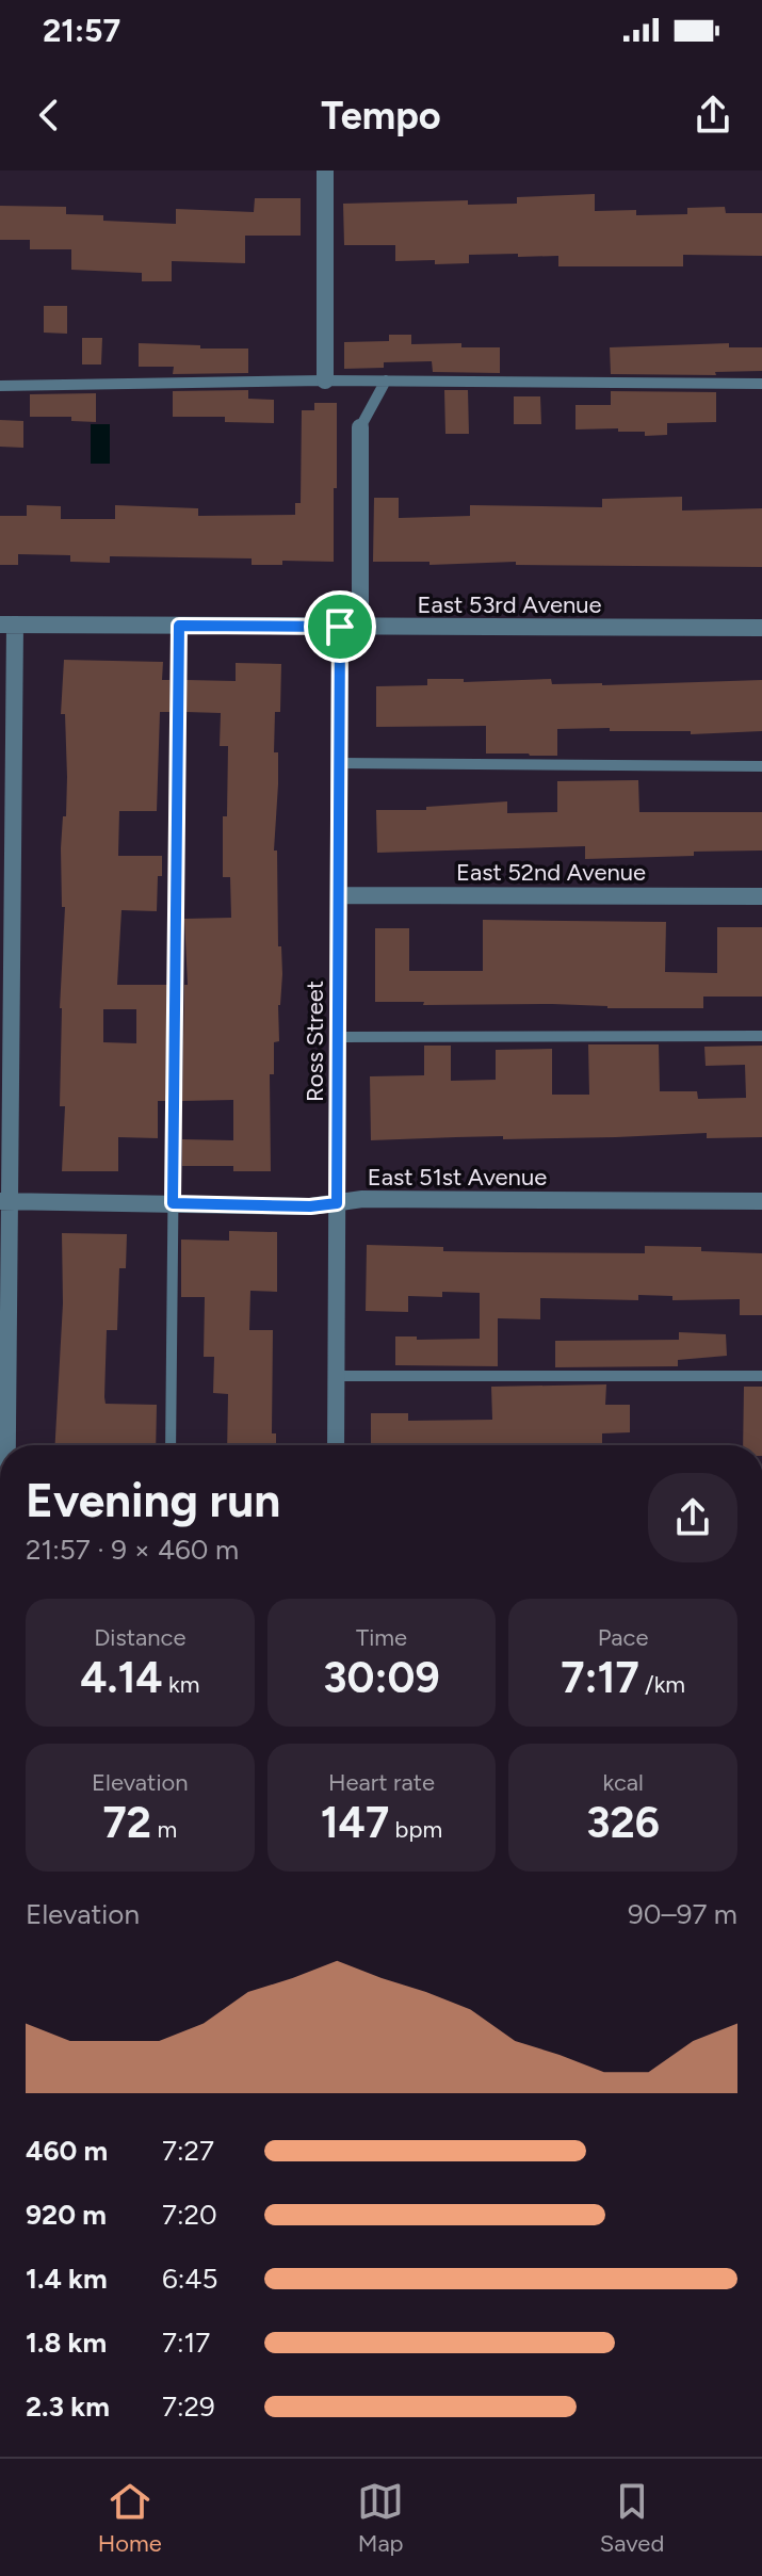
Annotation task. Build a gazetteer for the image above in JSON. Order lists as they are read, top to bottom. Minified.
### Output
{"streets":{"street":["East 53rd Avenue","East 52nd Avenue","Ross Street","East 51st Avenue"]},"crossings":[["East 53rd Avenue","Ross Street"],["East 52nd Avenue","Ross Street"],["Ross Street","East 51st Avenue"]],"page":{"status":"21:57","header":"Tempo","heading":["Evening run","21:57 · 9 × 460 m"],"stats":[["Distance","4.14 km"],["Time","30:09"],["Pace","7:17 /km"],["Elevation","72 m"],["Heart rate","147 bpm"],["kcal","326"]],"chart":["Elevation","90–97 m"],"list":[{"name":"460 m","note":"7:27"},{"name":"920 m","note":"7:20"},{"name":"1.4 km","note":"6:45"},{"name":"1.8 km","note":"7:17"},{"name":"2.3 km","note":"7:29"}],"tabs":["Home","Map","Saved"]}}
